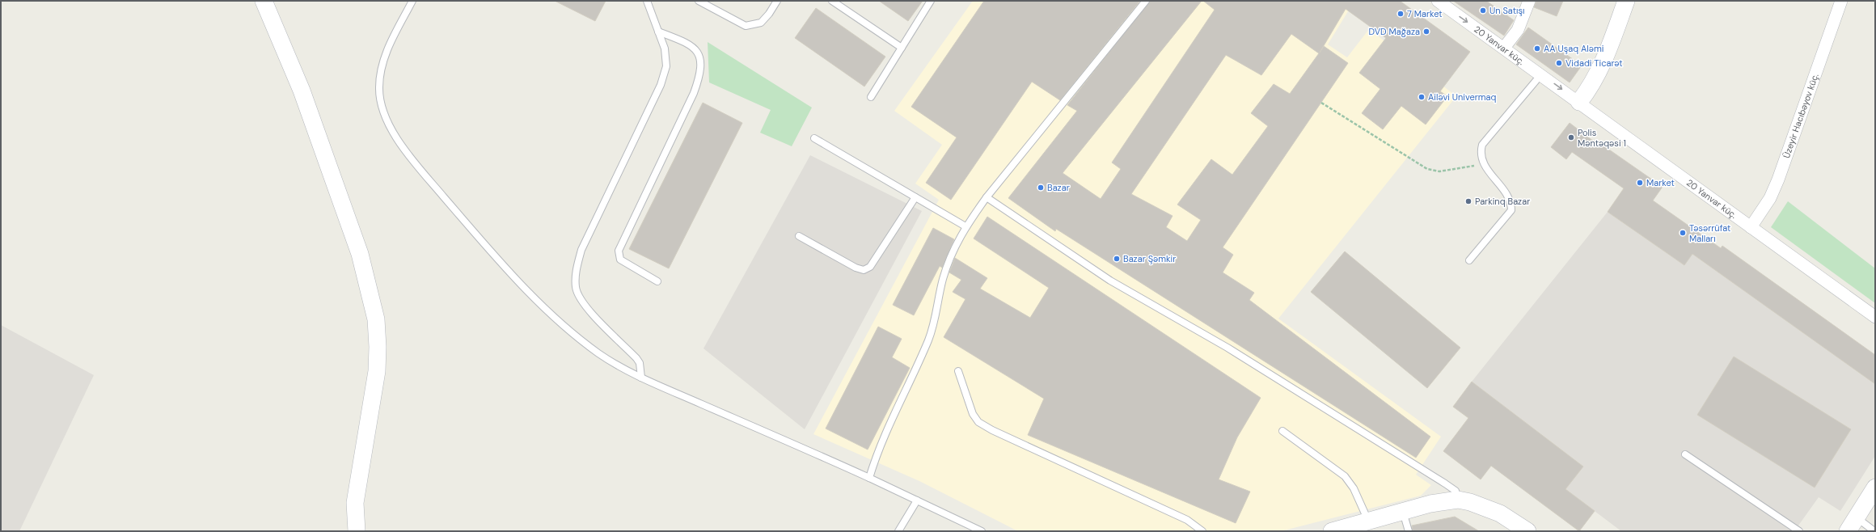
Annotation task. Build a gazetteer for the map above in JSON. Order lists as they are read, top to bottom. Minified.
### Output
{"streets":{"street":["20 Yanvar küç.","Üzeyir Hacıbəyov küç."]},"crossings":[["20 Yanvar küç.","Üzeyir Hacıbəyov küç."]],"places":["Un Satışı","7 Market","DVD Mağaza","AA Uşaq Aləmi","Vidadi Ticarət","Ailəvi Univermaq","Polis Məntəqəsi 1","Market","Bazar","Parkinq Bazar","Təsərrüfat Malları","Bazar Şəmkir"]}
